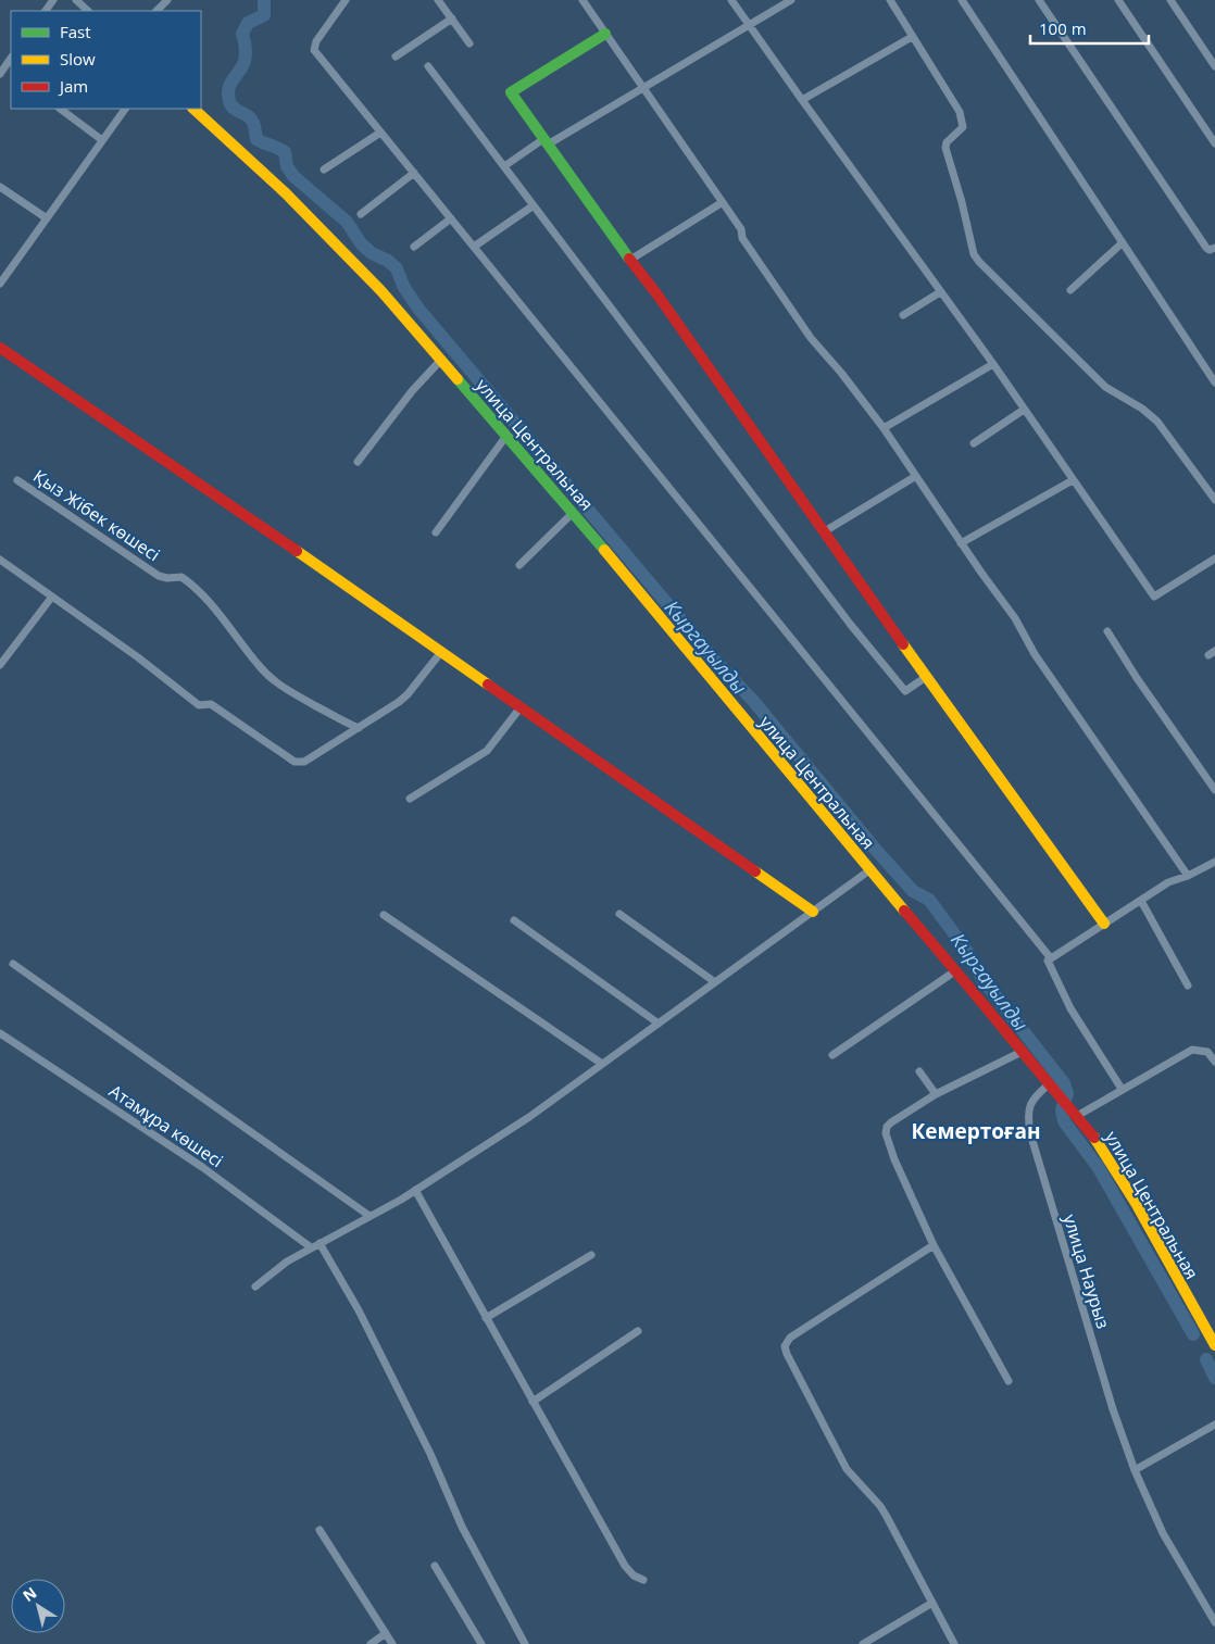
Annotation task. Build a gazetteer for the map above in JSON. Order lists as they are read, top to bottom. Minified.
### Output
{"streets":{"street":["улица Центральная","Қыз Жібек көшесі","Атамұра көшесі","улица Наурыз"]},"crossings":[["улица Центральная","улица Наурыз"]],"districts":["Кемертоған"],"water":["Кыргауылды"],"legend":["Fast","Slow","Jam"],"scale_bar":"100 m","north":"top left"}
